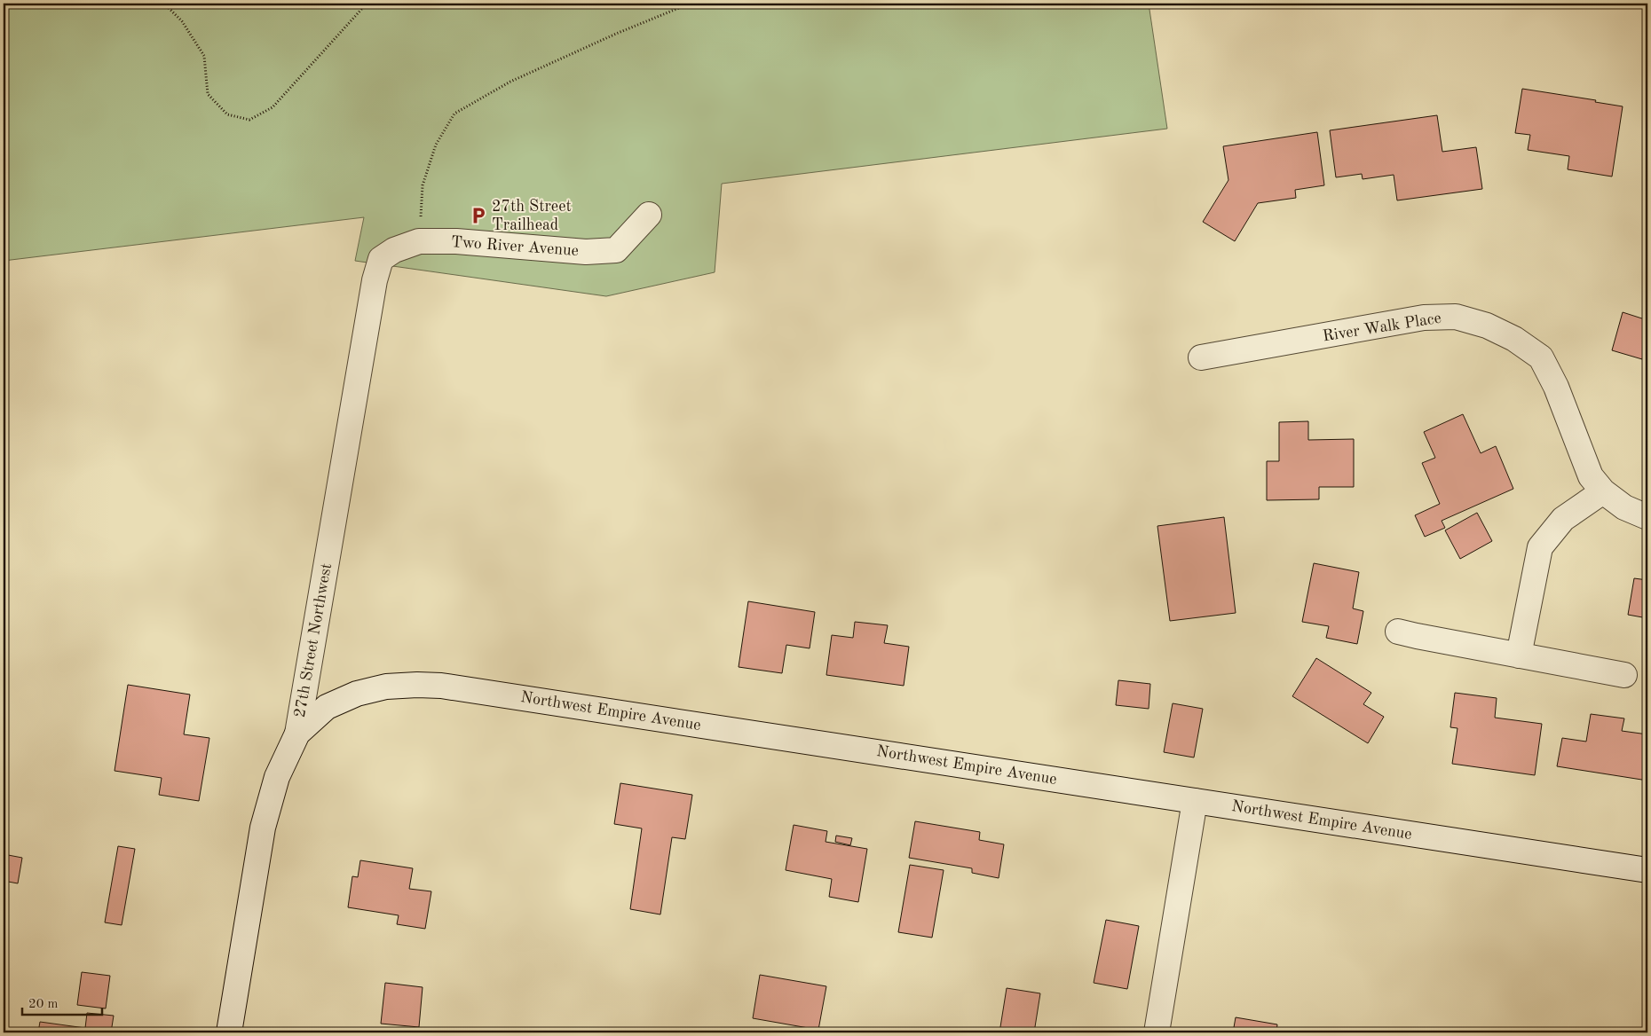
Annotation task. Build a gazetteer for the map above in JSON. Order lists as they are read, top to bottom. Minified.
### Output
{"streets":{"street":["Two River Avenue","River Walk Place","27th Street Northwest","Northwest Empire Avenue"]},"crossings":[["Two River Avenue","27th Street Northwest"],["27th Street Northwest","Northwest Empire Avenue"]],"places":{"parking":["27th Street Trailhead"]},"scale_bar":"20 m"}
